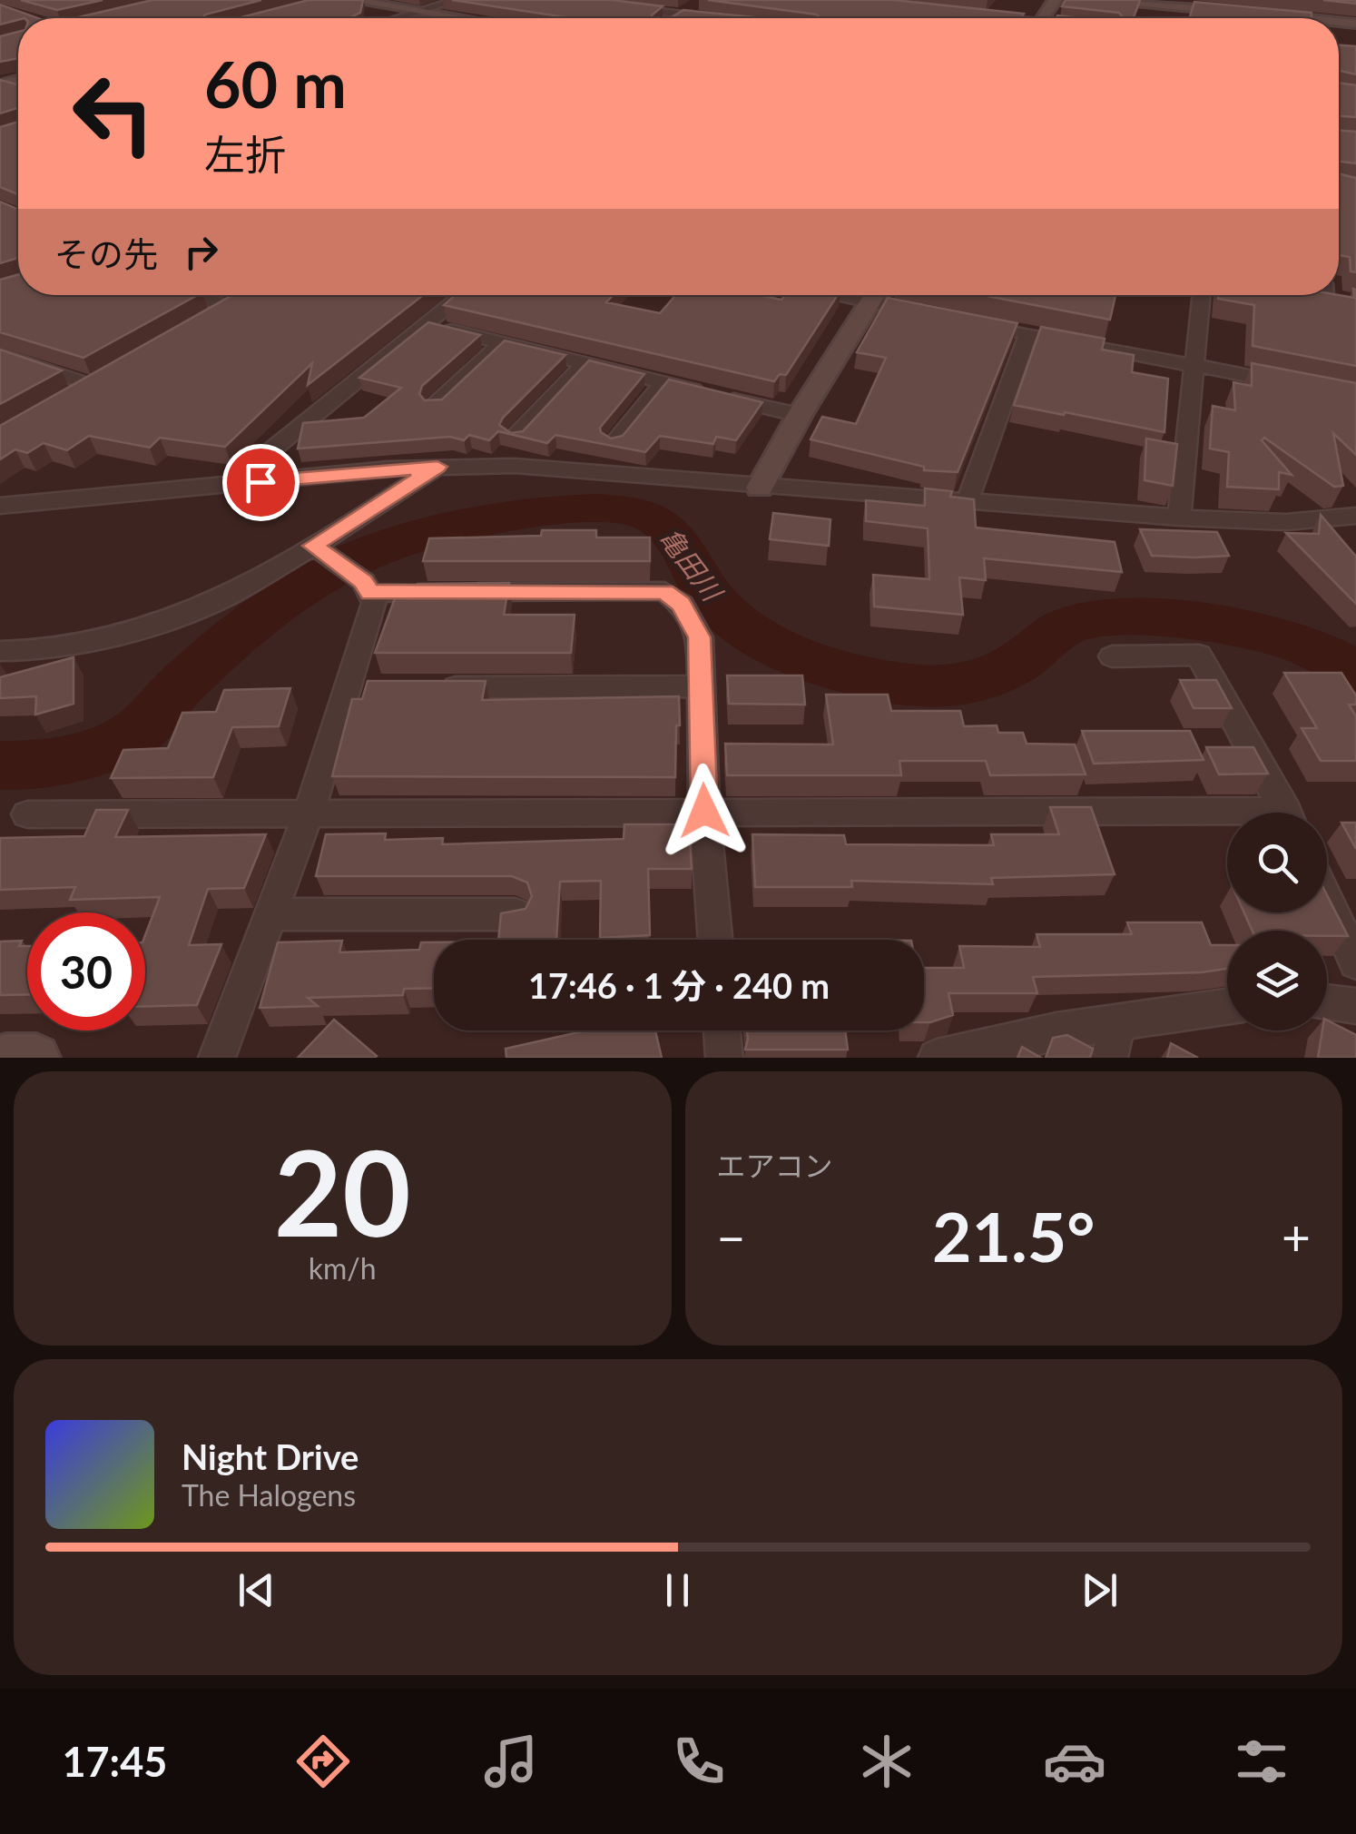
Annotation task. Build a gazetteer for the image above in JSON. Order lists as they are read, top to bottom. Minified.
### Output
{"water":["亀田川"],"page":{"turn":["60 m","左折"],"then":"その先","limit":"30","trip":"17:46 · 1 分 · 240 m","tile":[["20","km/h"],"エアコン"],"heat":["−","21.5°","+"],"song":["Night Drive","The Halogens"],"tabs":"17:45"}}
